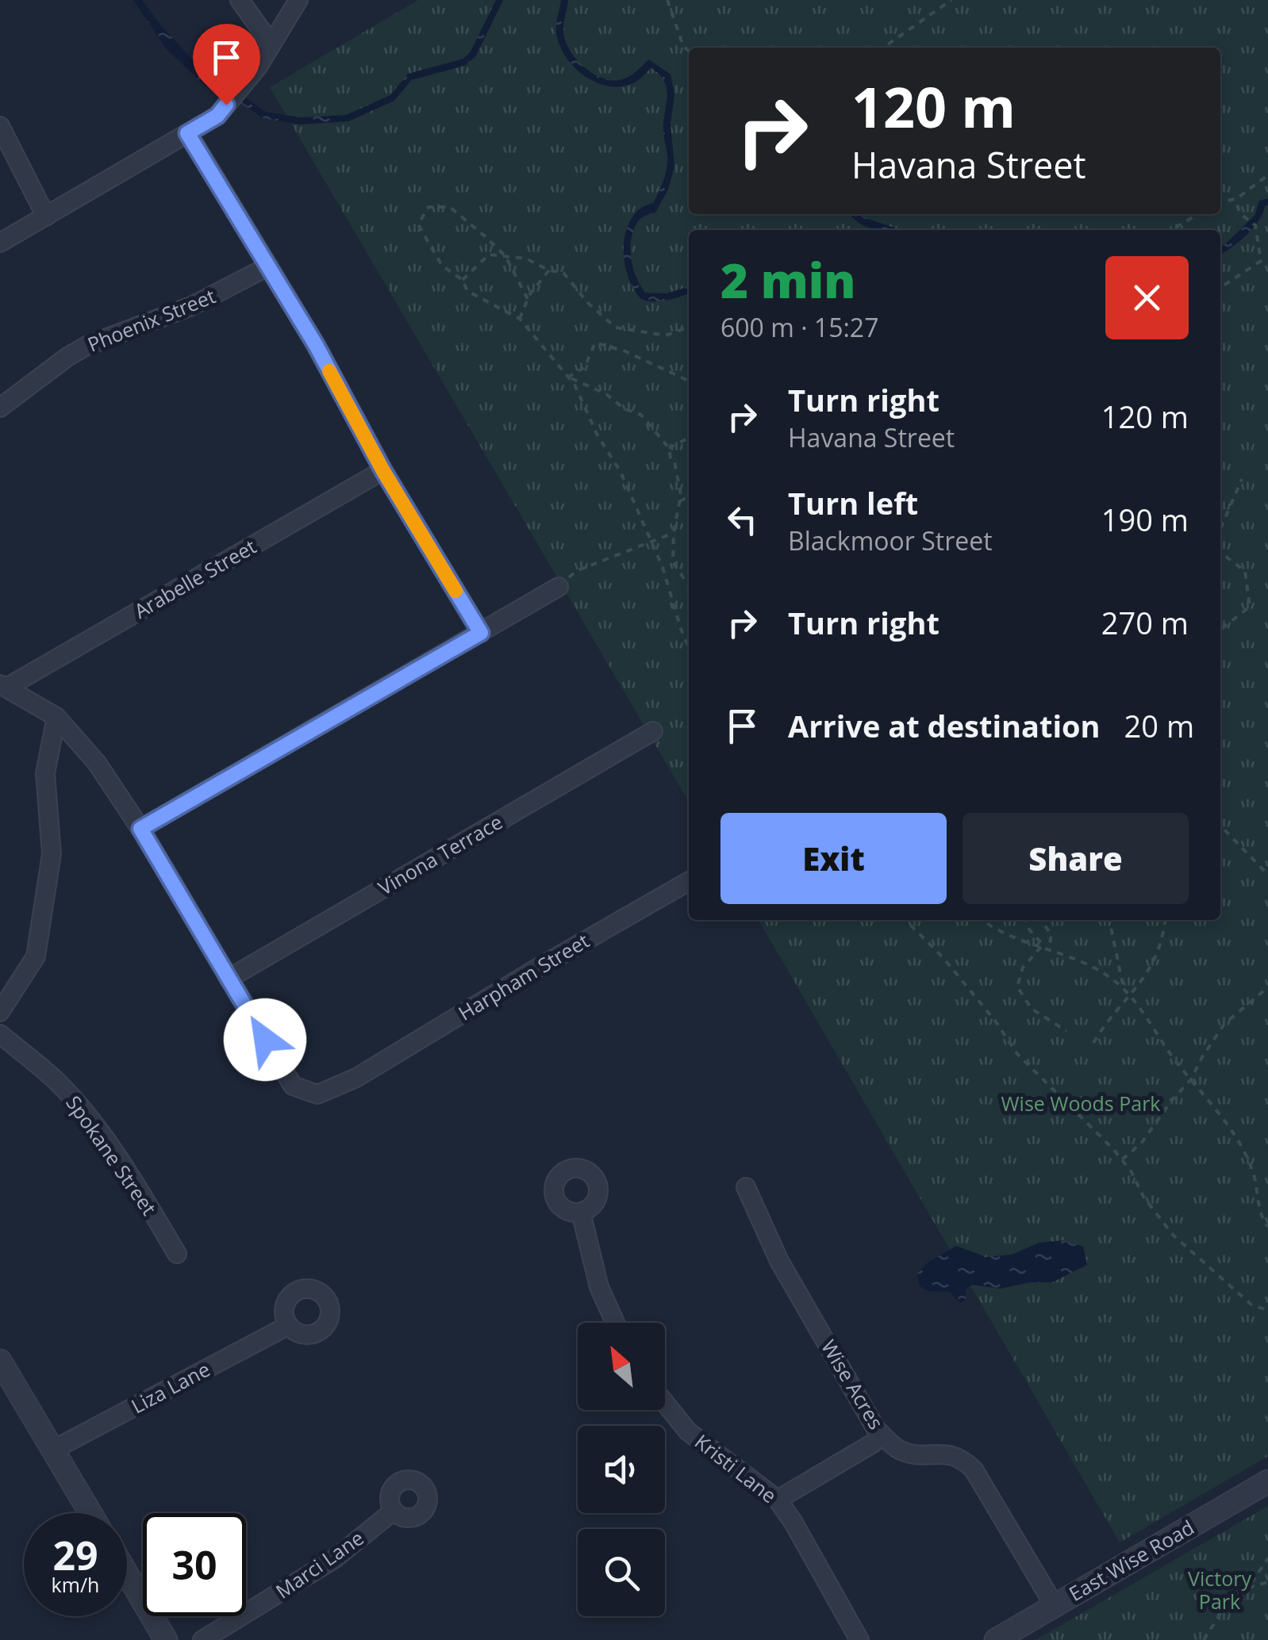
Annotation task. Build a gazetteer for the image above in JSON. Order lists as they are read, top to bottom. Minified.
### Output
{"streets":{"street":["Phoenix Street","Arabelle Street","Vinona Terrace","Harpham Street","Spokane Street","Wise Acres","Liza Lane","Kristi Lane","East Wise Road","Marci Lane"]},"crossings":[["Arabelle Street","Harpham Street"],["Vinona Terrace","Harpham Street"],["Wise Acres","East Wise Road"]],"parks":["Wise Woods Park","Victory Park"],"north":"top left","page":{"turn":["120 m","Havana Street"],"heading":["2 min","600 m · 15:27"],"list":[{"name":"Turn right","note":"Havana Street","value":"120 m"},{"name":"Turn left","note":"Blackmoor Street","value":"190 m"},{"name":"Turn right","value":"270 m"},{"name":"Arrive at destination","value":"20 m"}],"buttons":["Exit","Share"],"speed":"29 km/h","limit":"30"}}
